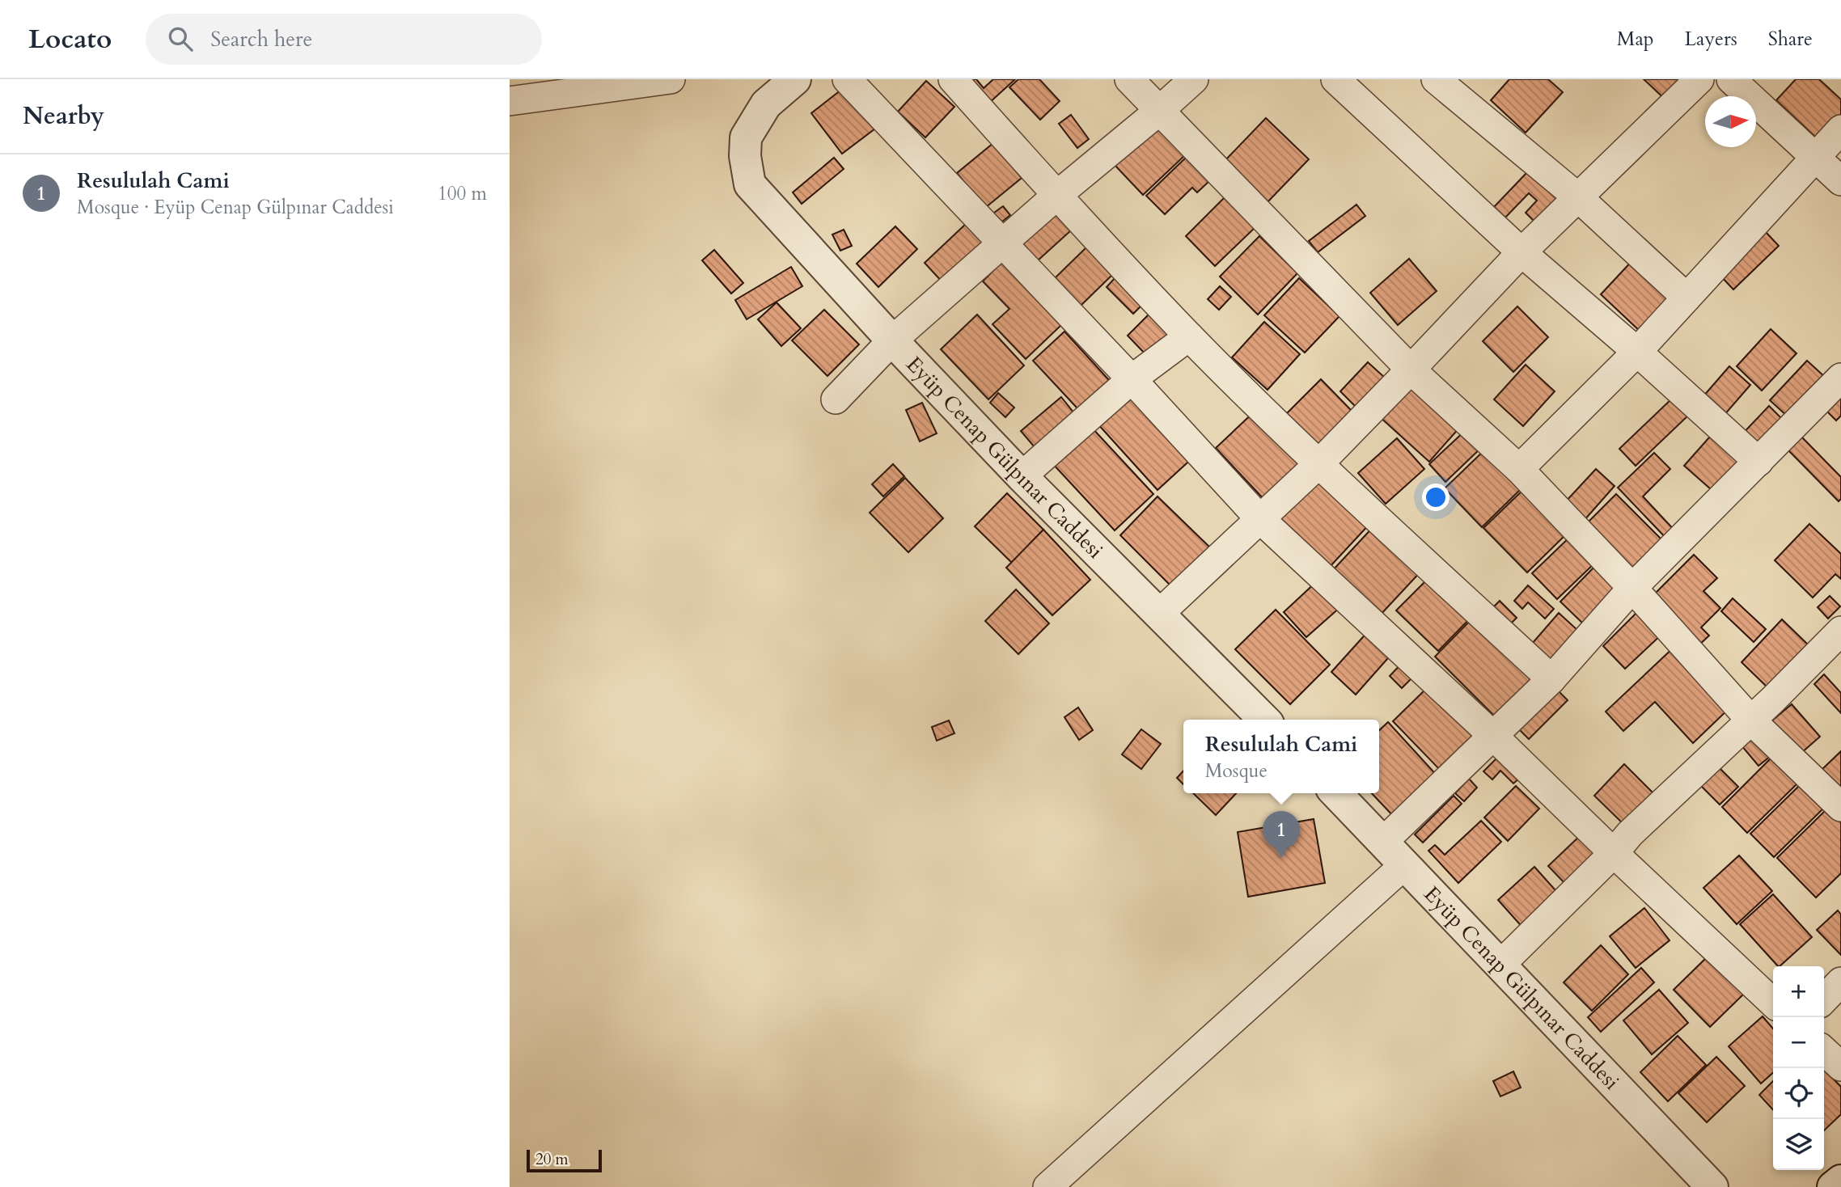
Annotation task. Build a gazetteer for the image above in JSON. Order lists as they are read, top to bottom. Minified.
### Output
{"streets":{"street":["Eyüp Cenap Gülpınar Caddesi"]},"scale_bar":"20 m","north":"right","page":{"header":"Locato","search":"Search here","nav":["Map","Layers","Share"],"heading":"Nearby","list":[{"mark":"1","name":"Resululah Cami","note":"Mosque · Eyüp Cenap Gülpınar Caddesi","value":"100 m"}],"popup":["Resululah Cami","Mosque"],"pins":"1","map_buttons":["+","−"],"scale":"20 m"}}
